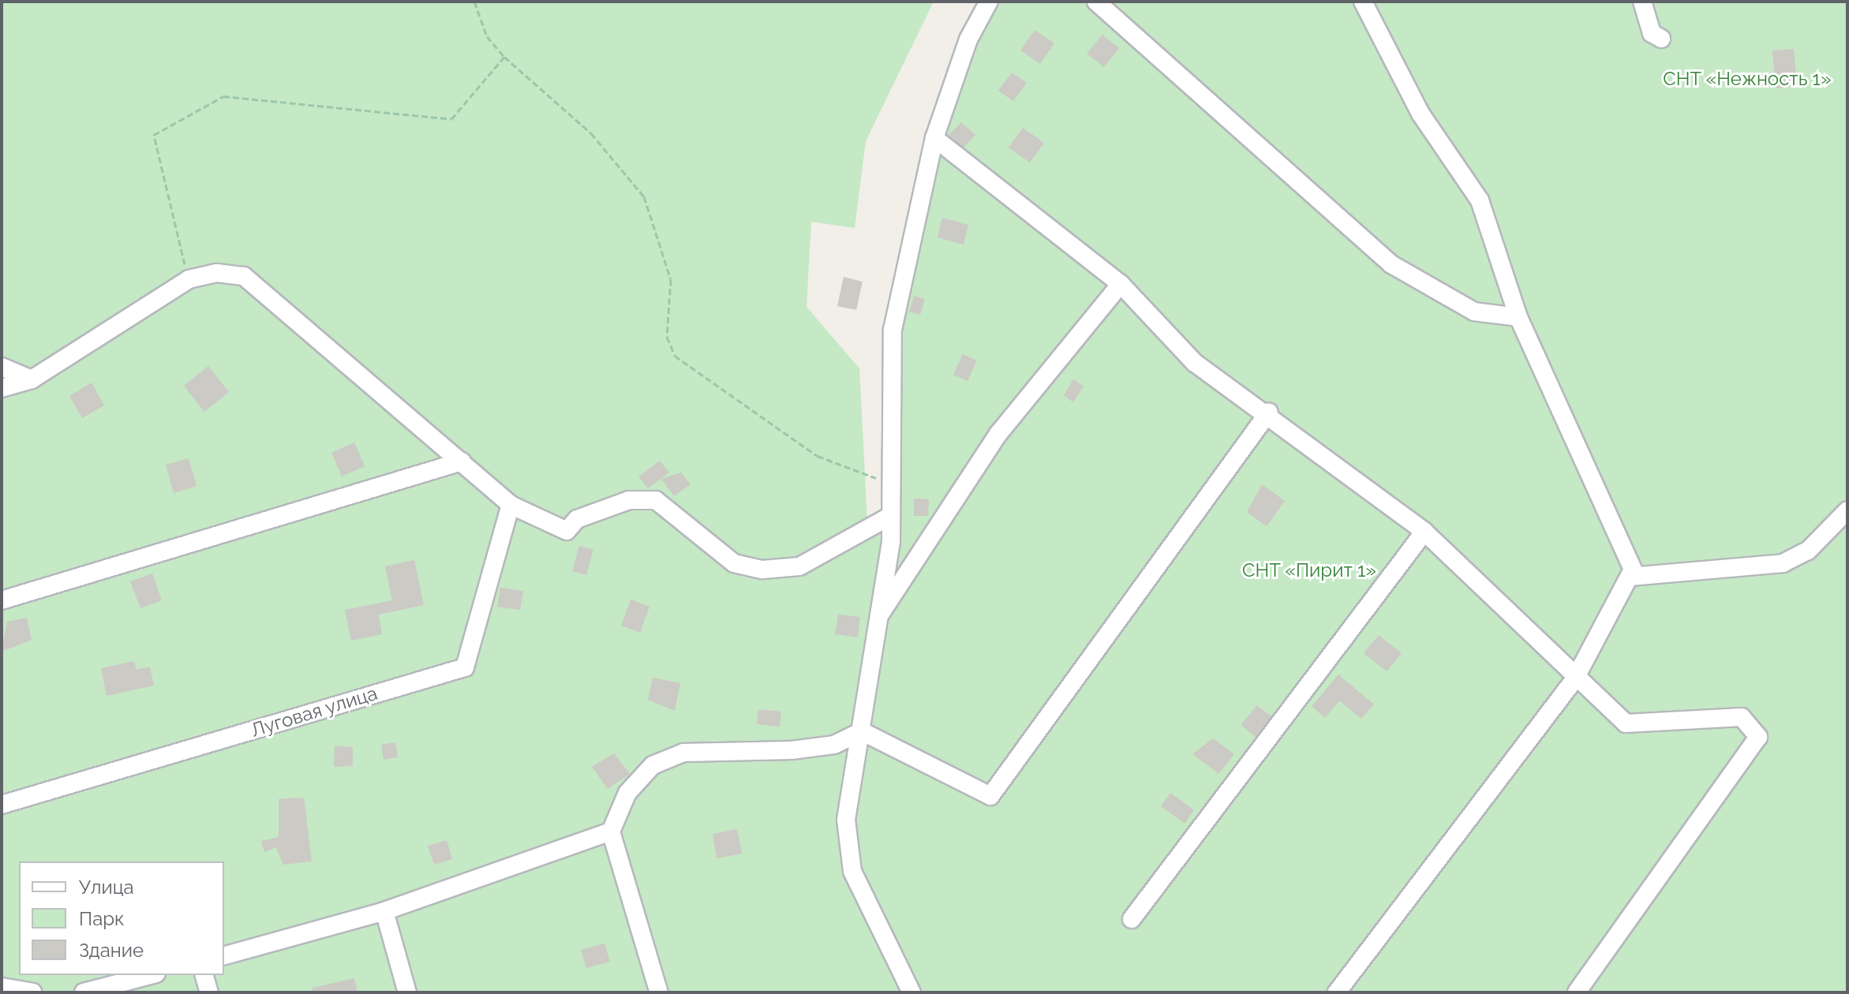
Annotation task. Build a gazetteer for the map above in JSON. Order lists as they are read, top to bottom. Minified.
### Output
{"streets":{"street":["Луговая улица"]},"parks":["СНТ «Нежность 1»","СНТ «Пирит 1»"],"legend":["Улица","Парк","Здание"]}
